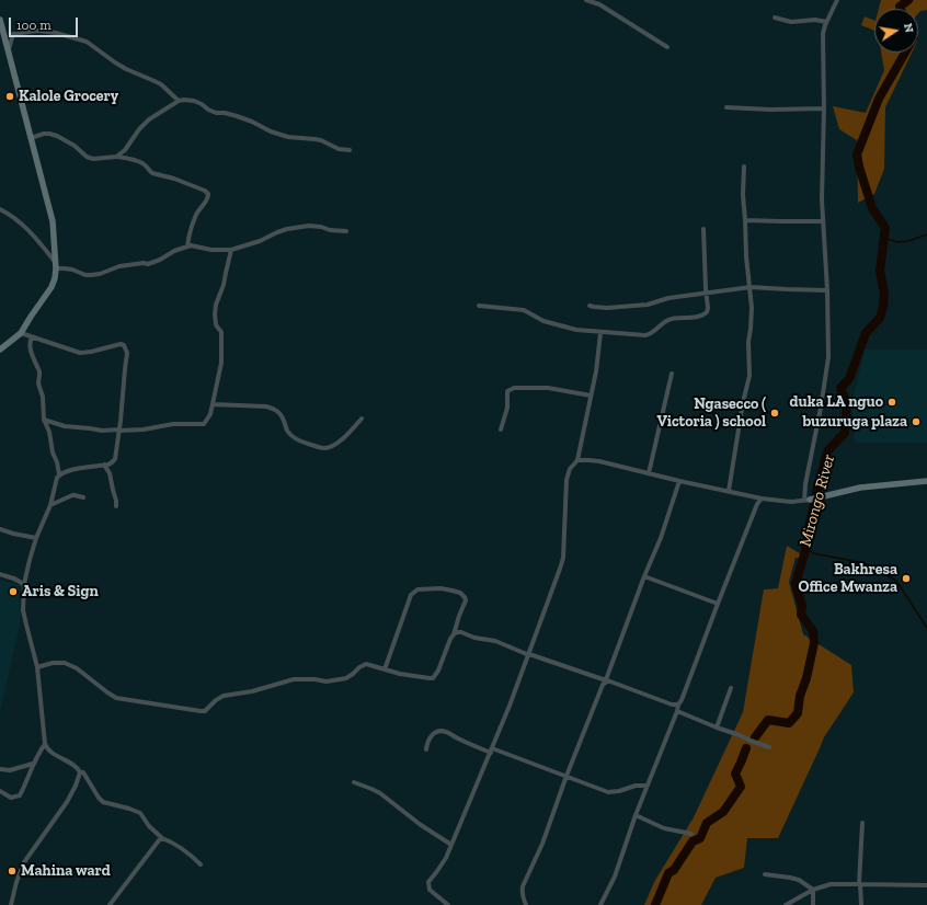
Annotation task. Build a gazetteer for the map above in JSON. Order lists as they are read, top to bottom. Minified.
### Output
{"water":["Mirongo River"],"places":["Kalole Grocery","duka LA nguo","Ngasecco ( Victoria ) school","buzuruga plaza","Bakhresa Office Mwanza","Aris & Sign","Mahina ward"],"scale_bar":"100 m","north":"right"}
